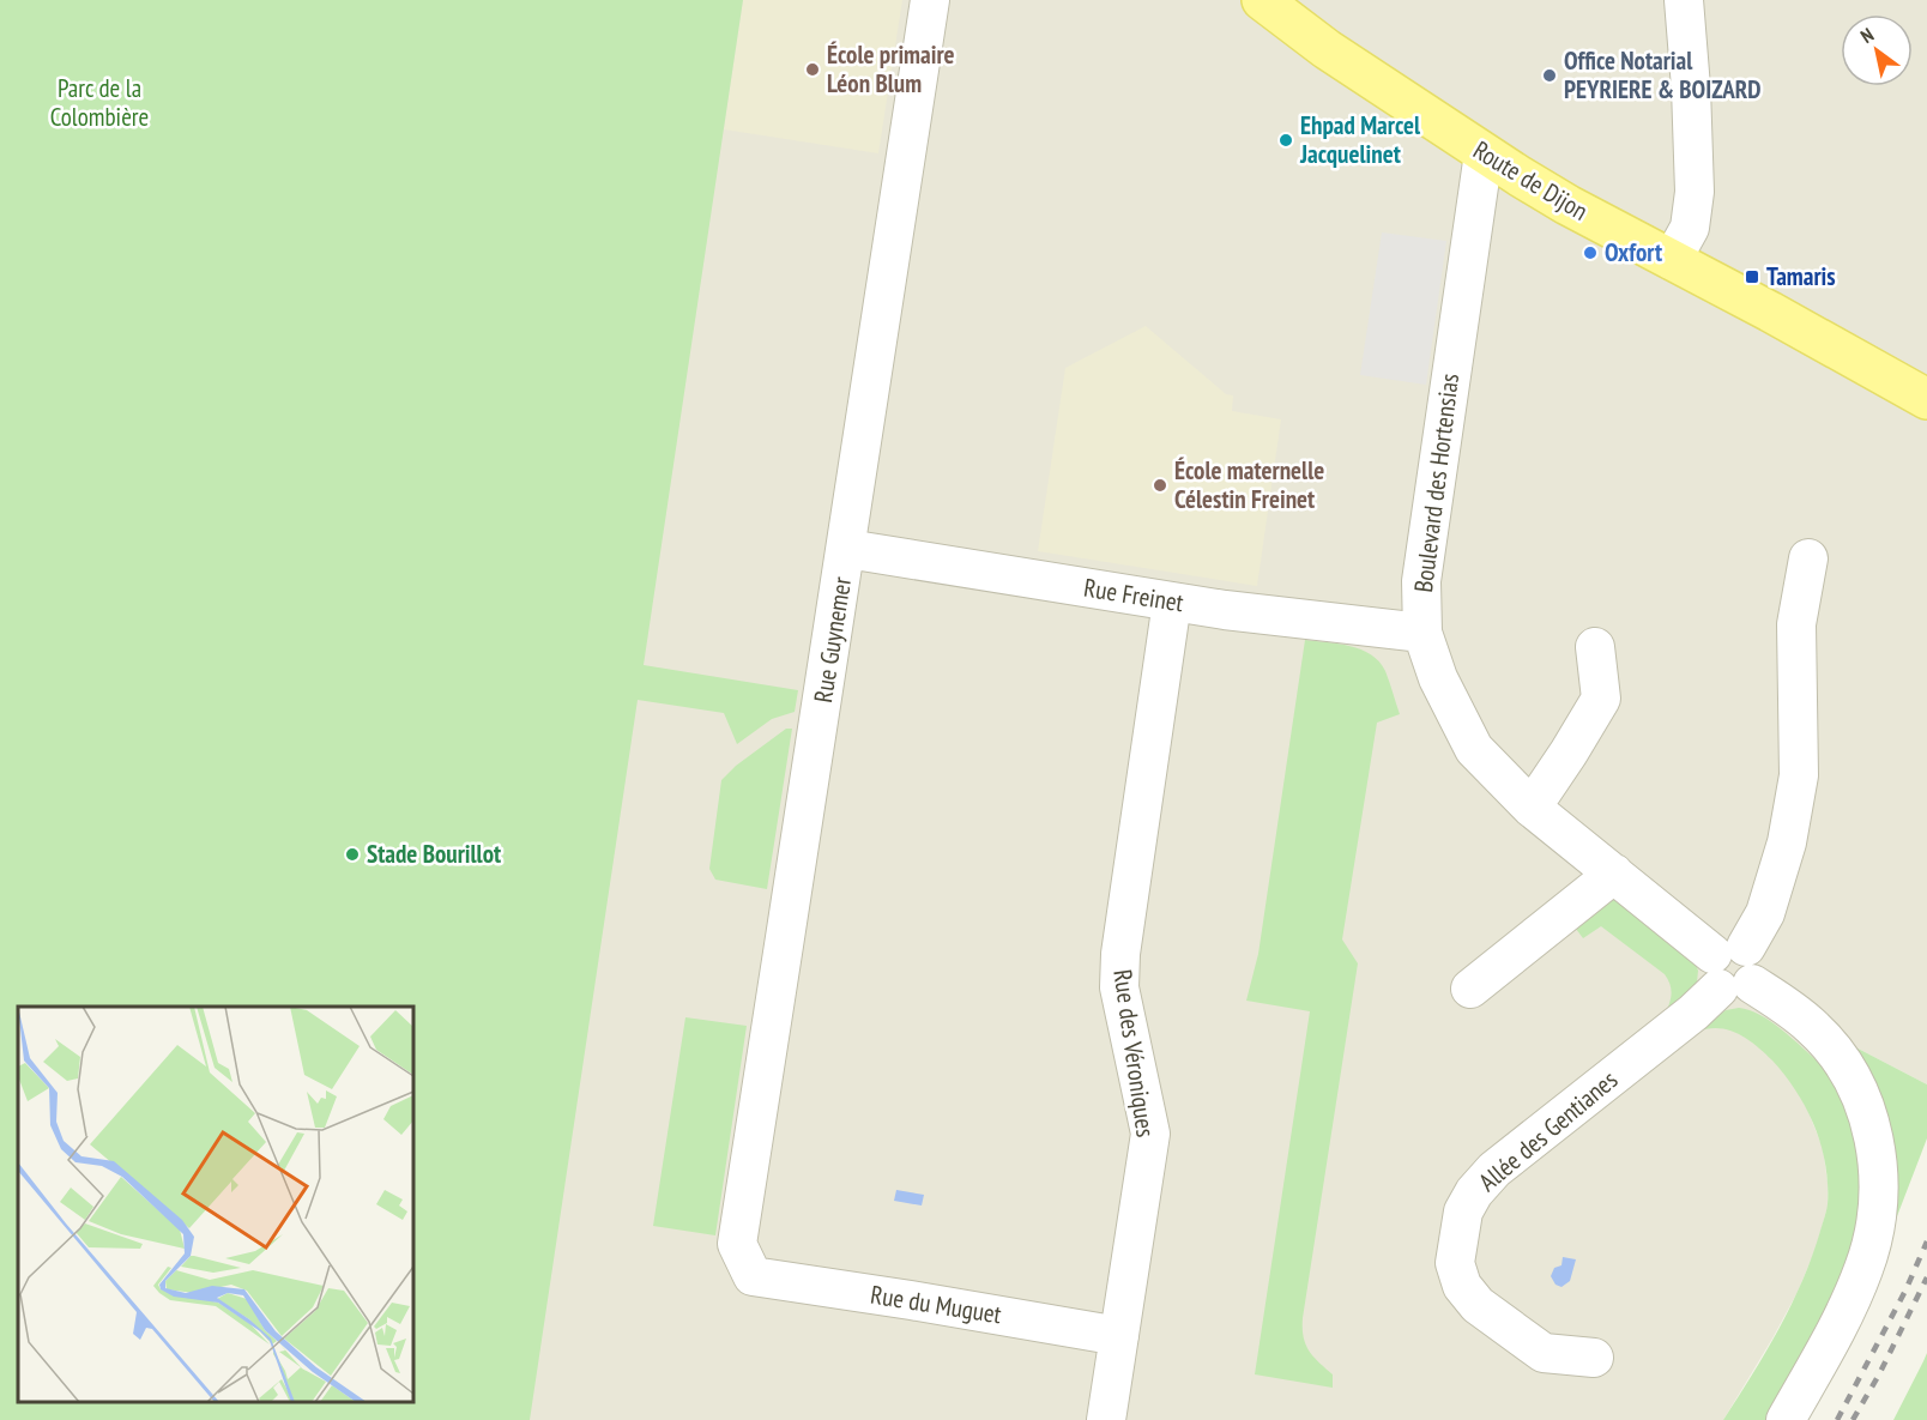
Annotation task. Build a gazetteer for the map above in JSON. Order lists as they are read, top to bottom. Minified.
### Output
{"streets":{"main road":["Route de Dijon"],"street":["Boulevard des Hortensias","Rue Freinet","Rue Guynemer","Rue des Véroniques","Allée des Gentianes","Rue du Muguet"]},"crossings":[["Route de Dijon","Boulevard des Hortensias"],["Boulevard des Hortensias","Rue Freinet"],["Boulevard des Hortensias","Allée des Gentianes"],["Rue Freinet","Rue Guynemer"],["Rue Freinet","Rue des Véroniques"],["Rue Guynemer","Rue du Muguet"],["Rue des Véroniques","Rue du Muguet"]],"parks":["Parc de la Colombière"],"places":{"other":["École primaire Léon Blum","Office Notarial PEYRIERE & BOIZARD","Ehpad Marcel Jacquelinet","Oxfort","École maternelle Célestin Freinet","Stade Bourillot"],"transit":["Tamaris"]},"north":"top left"}
